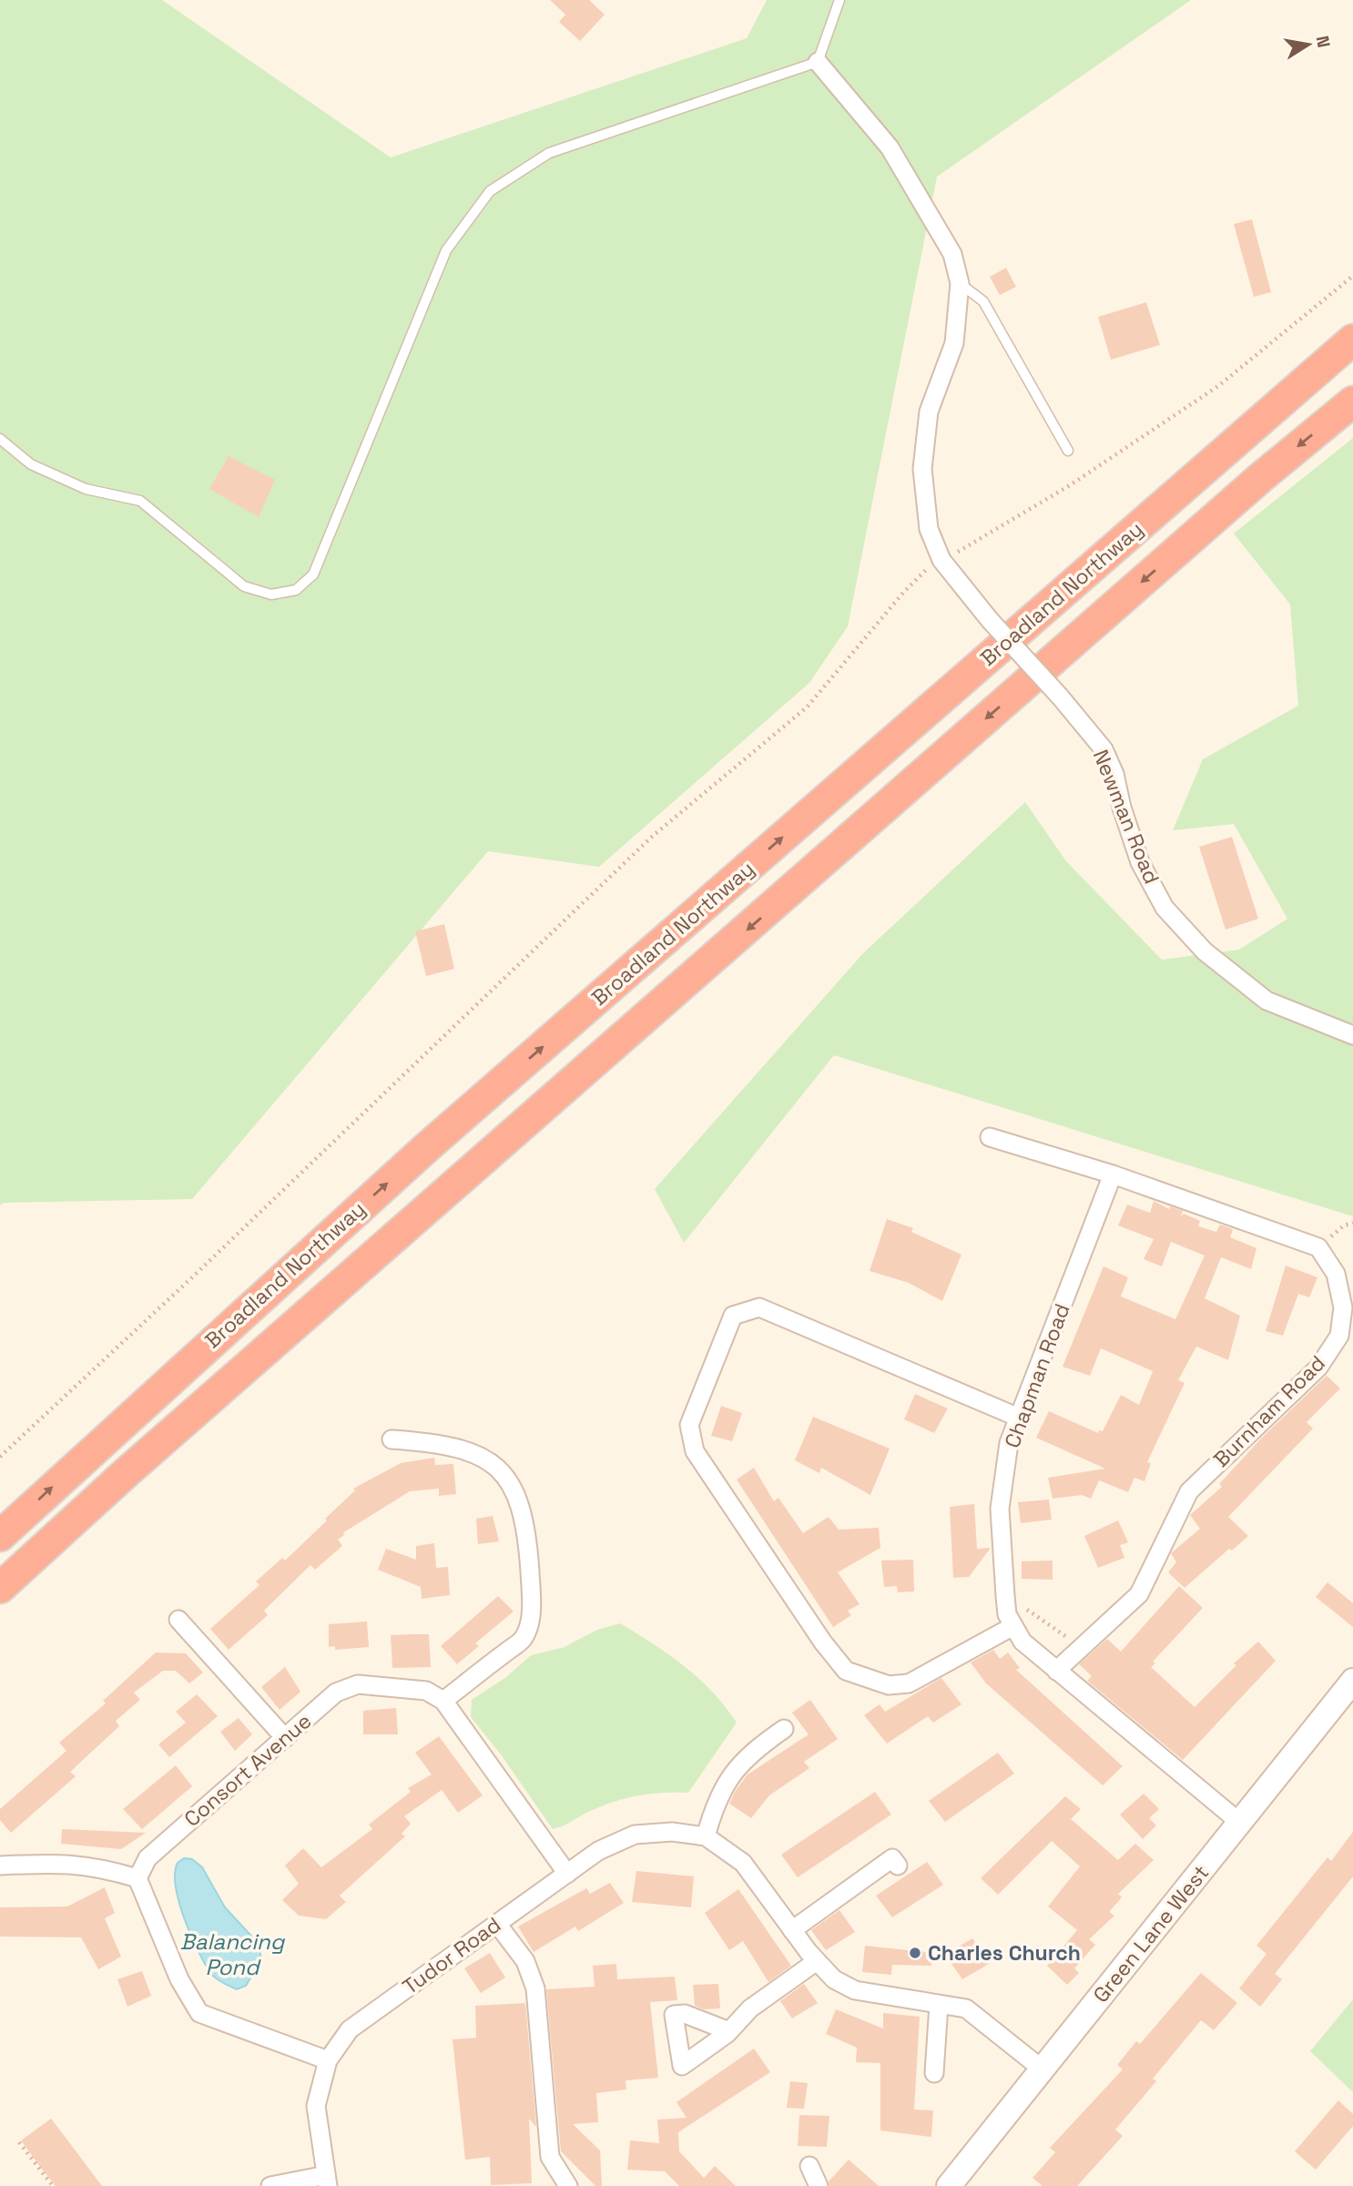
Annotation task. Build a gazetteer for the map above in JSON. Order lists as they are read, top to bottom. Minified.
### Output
{"streets":{"highway":["Broadland Northway"],"street":["Newman Road","Chapman Road","Burnham Road","Consort Avenue","Green Lane West","Tudor Road"]},"crossings":[["Chapman Road","Burnham Road"],["Chapman Road","Green Lane West"],["Green Lane West","Tudor Road"]],"water":["Balancing Pond"],"places":["Charles Church"],"north":"right"}
